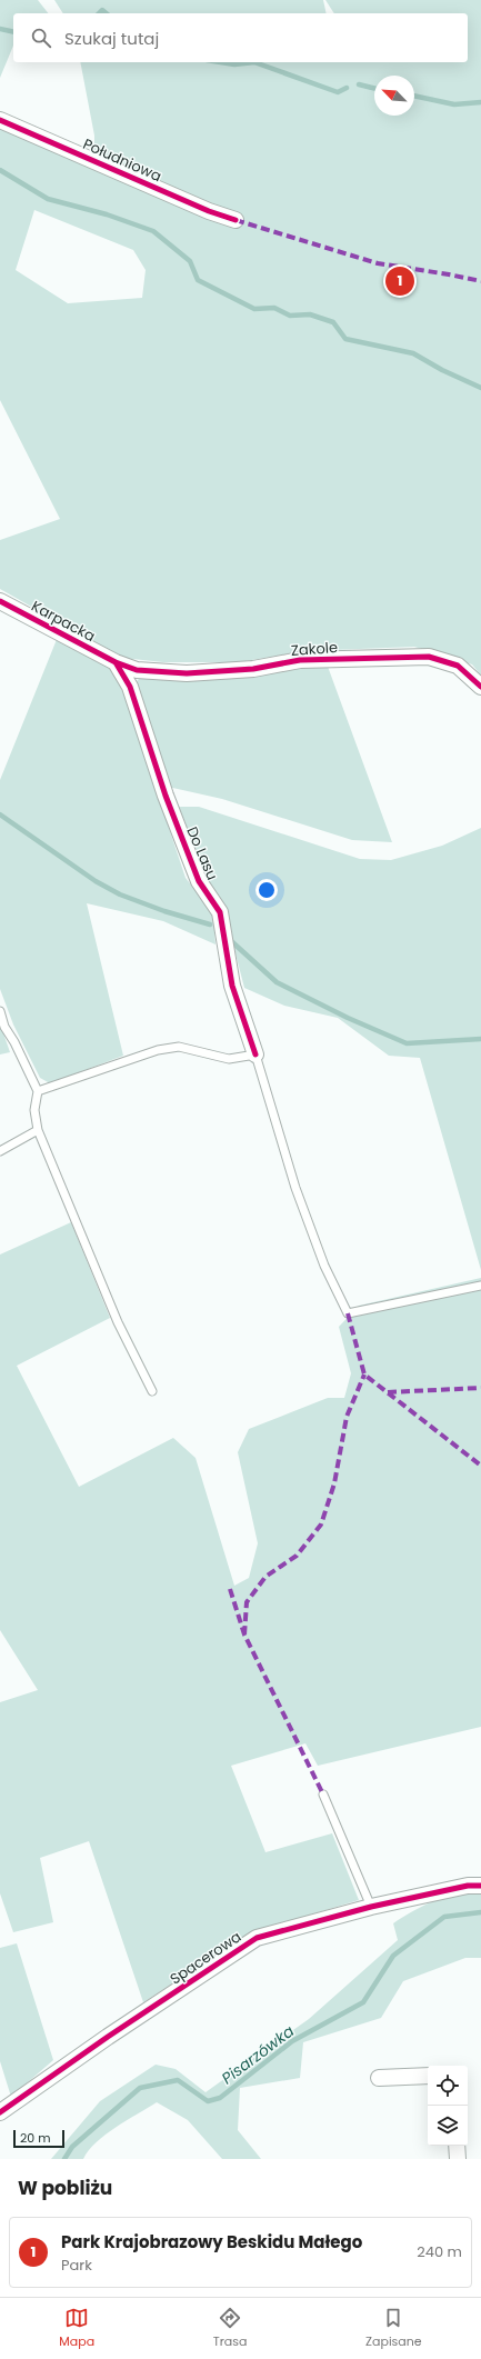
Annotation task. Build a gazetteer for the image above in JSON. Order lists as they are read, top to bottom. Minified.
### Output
{"streets":{"street":["Południowa","Karpacka","Zakole","Do Lasu","Spacerowa"]},"crossings":[["Karpacka","Zakole"],["Karpacka","Do Lasu"],["Zakole","Do Lasu"]],"water":["Pisarzówka"],"scale_bar":"20 m","north":"top left","page":{"search":"Szukaj tutaj","pins":"1","scale":"20 m","heading":"W pobliżu","list":[{"mark":"1","name":"Park Krajobrazowy Beskidu Małego","note":"Park","value":"240 m"}],"nav":["Mapa","Trasa","Zapisane"]}}
